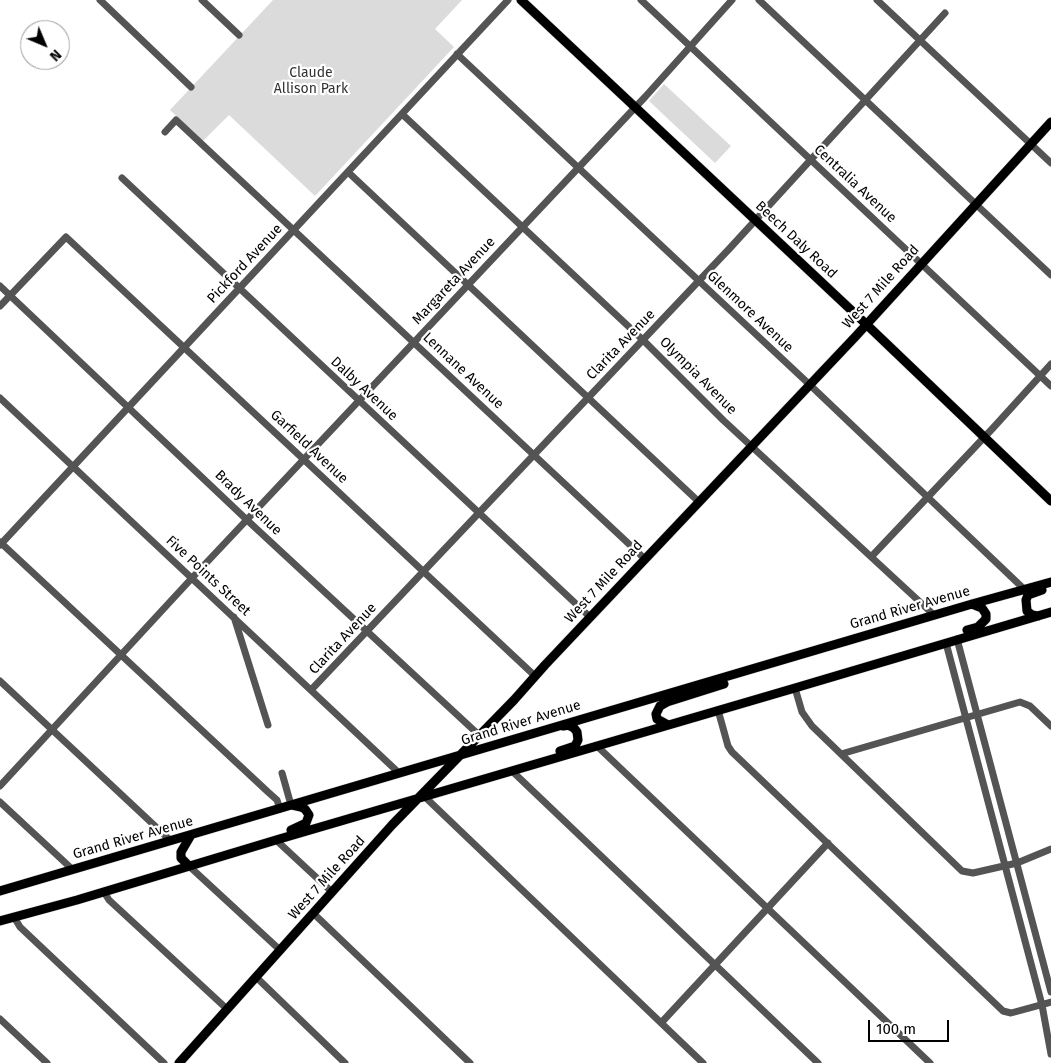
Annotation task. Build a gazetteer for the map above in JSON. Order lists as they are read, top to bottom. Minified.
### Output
{"streets":{"main road":["Beech Daly Road","West 7 Mile Road","Grand River Avenue"],"street":["Centralia Avenue","Pickford Avenue","Margareta Avenue","Glenmore Avenue","Clarita Avenue","Lennane Avenue","Olympia Avenue","Dalby Avenue","Garfield Avenue","Brady Avenue","Five Points Street"]},"crossings":[["Centralia Avenue","Margareta Avenue"],["Centralia Avenue","West 7 Mile Road"],["Centralia Avenue","Clarita Avenue"],["Beech Daly Road","Margareta Avenue"],["Beech Daly Road","West 7 Mile Road"],["Beech Daly Road","Clarita Avenue"],["Pickford Avenue","Glenmore Avenue"],["Pickford Avenue","Lennane Avenue"],["Pickford Avenue","Olympia Avenue"],["Pickford Avenue","Dalby Avenue"],["Pickford Avenue","Garfield Avenue"],["Pickford Avenue","Brady Avenue"],["Pickford Avenue","Five Points Street"],["Margareta Avenue","Glenmore Avenue"],["Margareta Avenue","Lennane Avenue"],["Margareta Avenue","Olympia Avenue"],["Margareta Avenue","Dalby Avenue"],["Margareta Avenue","Garfield Avenue"],["Margareta Avenue","Brady Avenue"],["Margareta Avenue","Five Points Street"],["West 7 Mile Road","Glenmore Avenue"],["West 7 Mile Road","Lennane Avenue"],["West 7 Mile Road","Olympia Avenue"],["West 7 Mile Road","Dalby Avenue"],["West 7 Mile Road","Garfield Avenue"],["West 7 Mile Road","Brady Avenue"],["West 7 Mile Road","Grand River Avenue"],["Glenmore Avenue","Clarita Avenue"],["Glenmore Avenue","Grand River Avenue"],["Clarita Avenue","Lennane Avenue"],["Clarita Avenue","Olympia Avenue"],["Clarita Avenue","Dalby Avenue"],["Clarita Avenue","Garfield Avenue"],["Clarita Avenue","Brady Avenue"],["Clarita Avenue","Five Points Street"],["Olympia Avenue","Grand River Avenue"],["Garfield Avenue","Brady Avenue"],["Five Points Street","Grand River Avenue"]],"parks":["Claude Allison Park"],"scale_bar":"100 m","north":"bottom right"}
